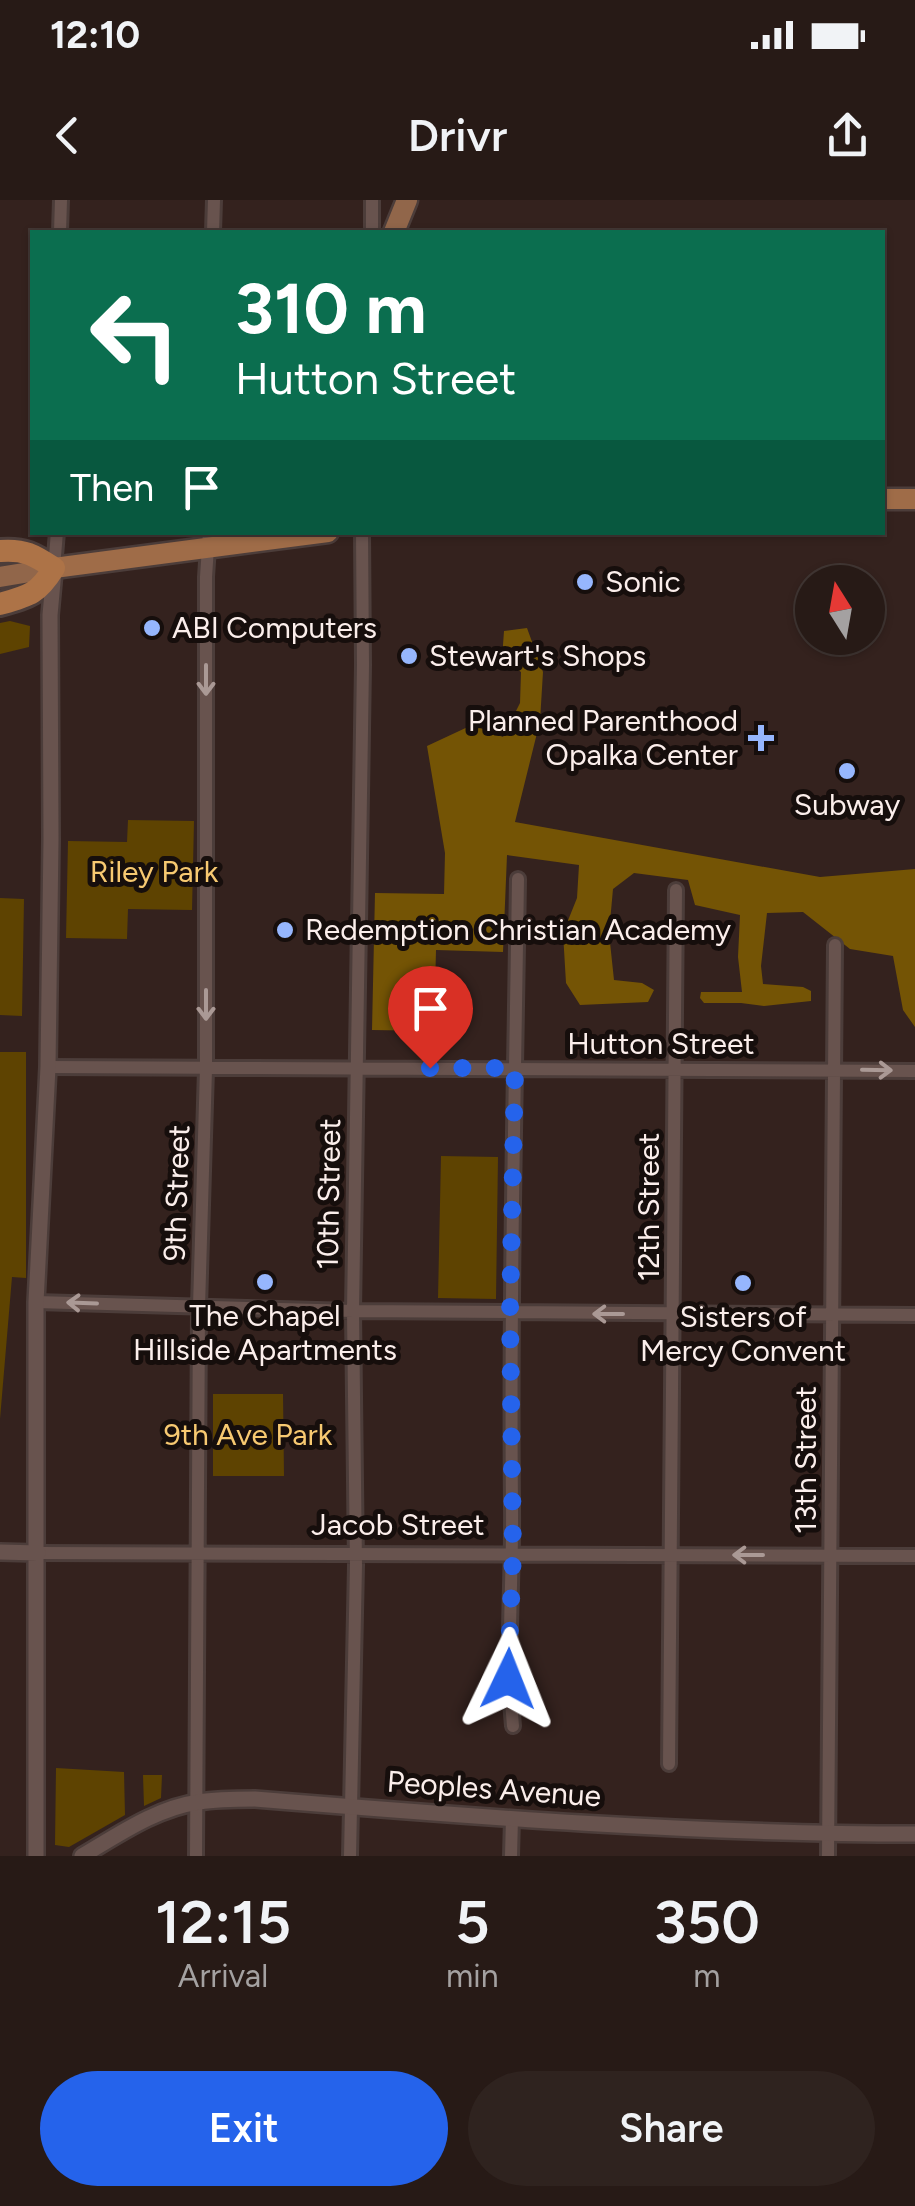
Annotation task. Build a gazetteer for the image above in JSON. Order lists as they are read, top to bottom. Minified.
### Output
{"streets":{"street":["Hutton Street","9th Street","10th Street","12th Street","13th Street","Jacob Street","Peoples Avenue"]},"crossings":[["Hutton Street","9th Street"],["Hutton Street","10th Street"],["Hutton Street","12th Street"],["Hutton Street","13th Street"],["9th Street","Jacob Street"],["9th Street","Peoples Avenue"],["10th Street","Jacob Street"],["10th Street","Peoples Avenue"],["12th Street","Jacob Street"],["13th Street","Jacob Street"],["13th Street","Peoples Avenue"]],"one_way":["9th Street"],"parks":["Riley Park","9th Ave Park"],"places":{"other":["Sonic","ABI Computers","Stewart's Shops","Subway","Redemption Christian Academy","The Chapel Hillside Apartments","Sisters of Mercy Convent"],"health":["Planned Parenthood Opalka Center"]},"north":"top","page":{"status":"12:10","header":"Drivr","turn":["310 m","Hutton Street"],"then":"Then","eta":["12:15","Arrival","5","min","350","m"],"buttons":["Exit","Share"]}}
